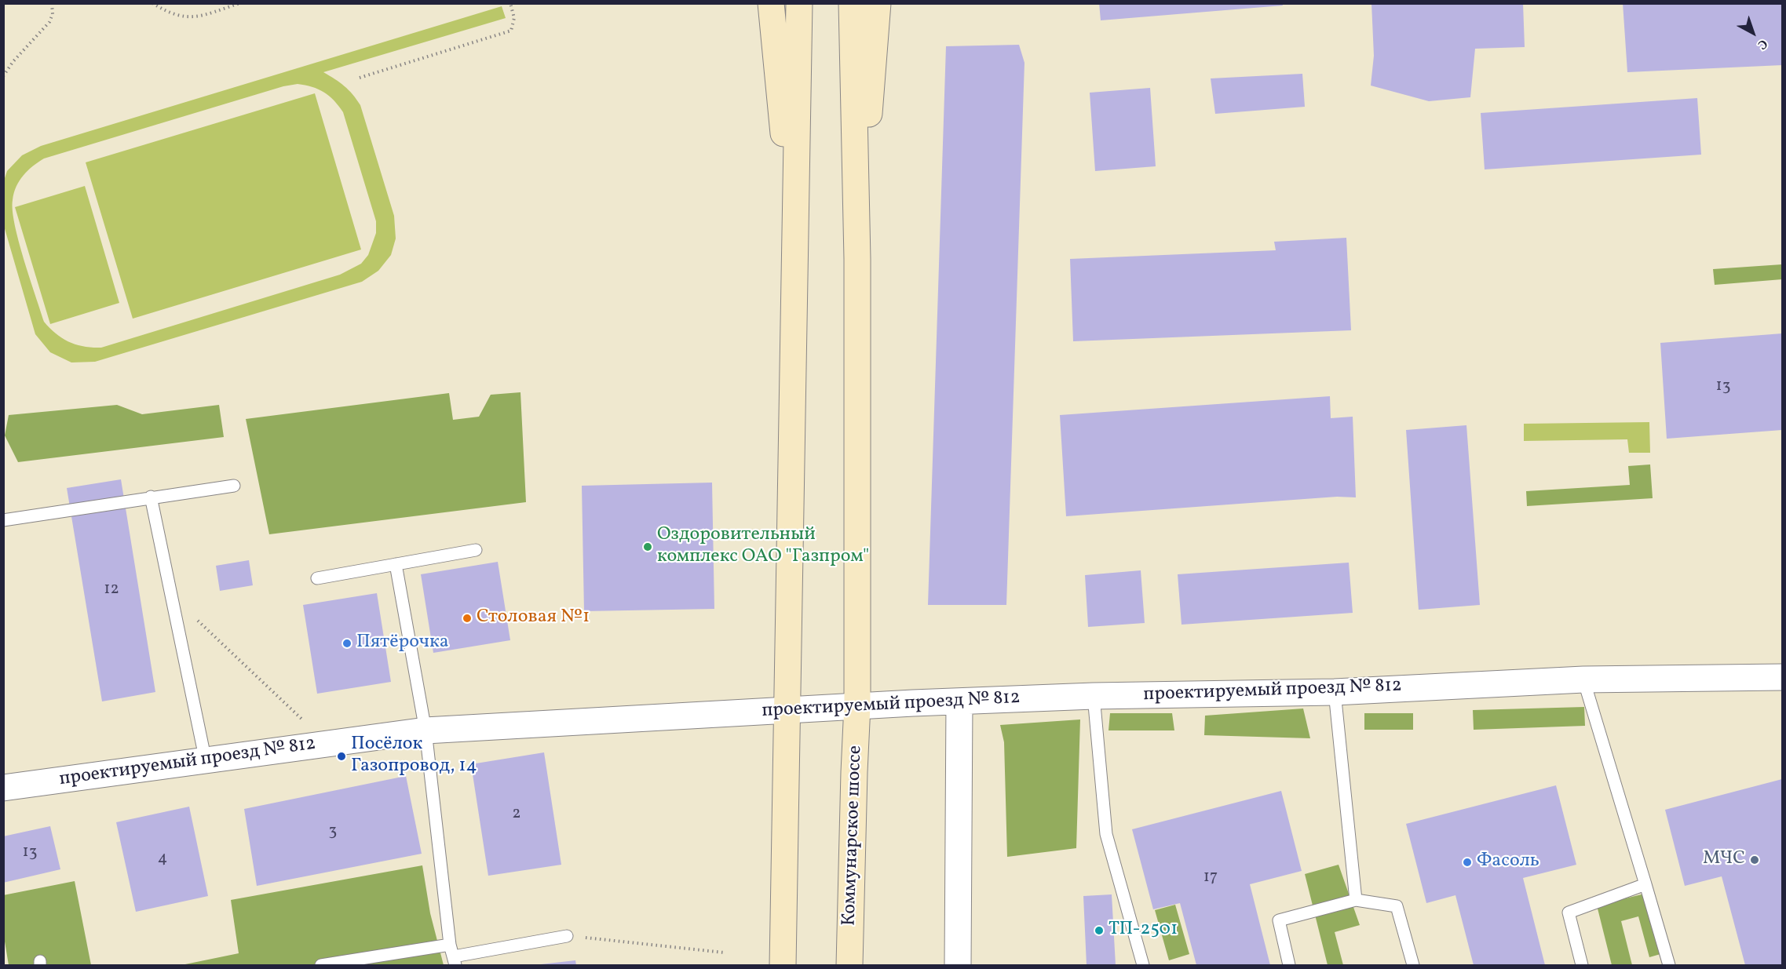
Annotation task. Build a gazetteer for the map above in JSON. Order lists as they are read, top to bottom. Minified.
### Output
{"streets":{"main road":["Коммунарское шоссе"],"street":["проектируемый проезд № 812"]},"crossings":[["проектируемый проезд № 812","Коммунарское шоссе"]],"places":["Оздоровительный комплекс ОАО \"Газпром\"","Столовая №1","Пятёрочка","Посёлок Газопровод, 14","МЧС","Фасоль","ТП-2501"],"house_numbers":["13","12","2","3","13","4","17"],"north":"bottom right"}
